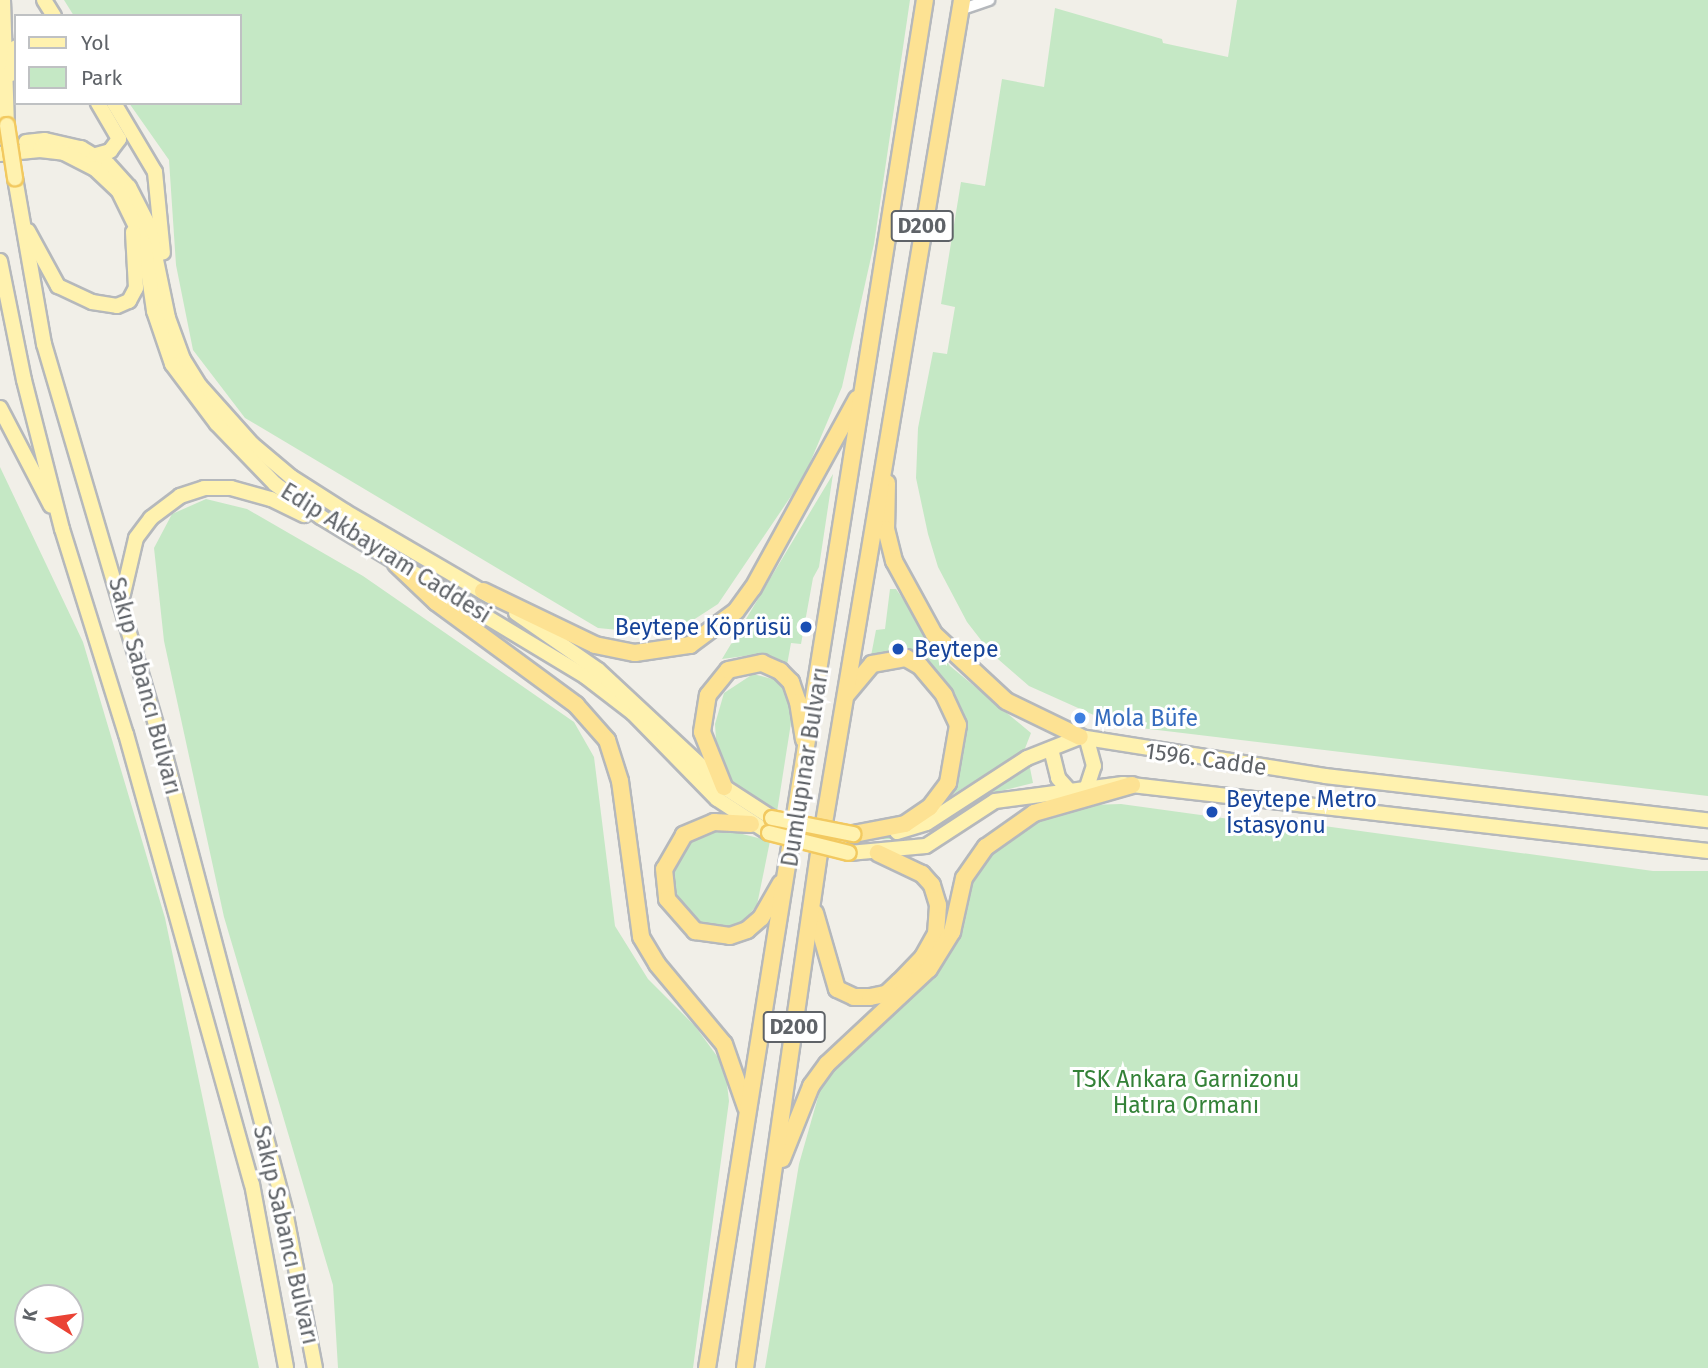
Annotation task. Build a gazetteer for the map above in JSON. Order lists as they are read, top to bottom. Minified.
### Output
{"streets":{"highway":["D200","Dumlupınar Bulvarı"],"main road":["Edip Akbayram Caddesi","Sakıp Sabancı Bulvarı","1596. Cadde"]},"crossings":[["Edip Akbayram Caddesi","1596. Cadde"]],"parks":["TSK Ankara Garnizonu Hatıra Ormanı"],"places":["Beytepe Köprüsü","Beytepe","Mola Büfe","Beytepe Metro İstasyonu"],"legend":["Yol","Park"],"north":"left"}
